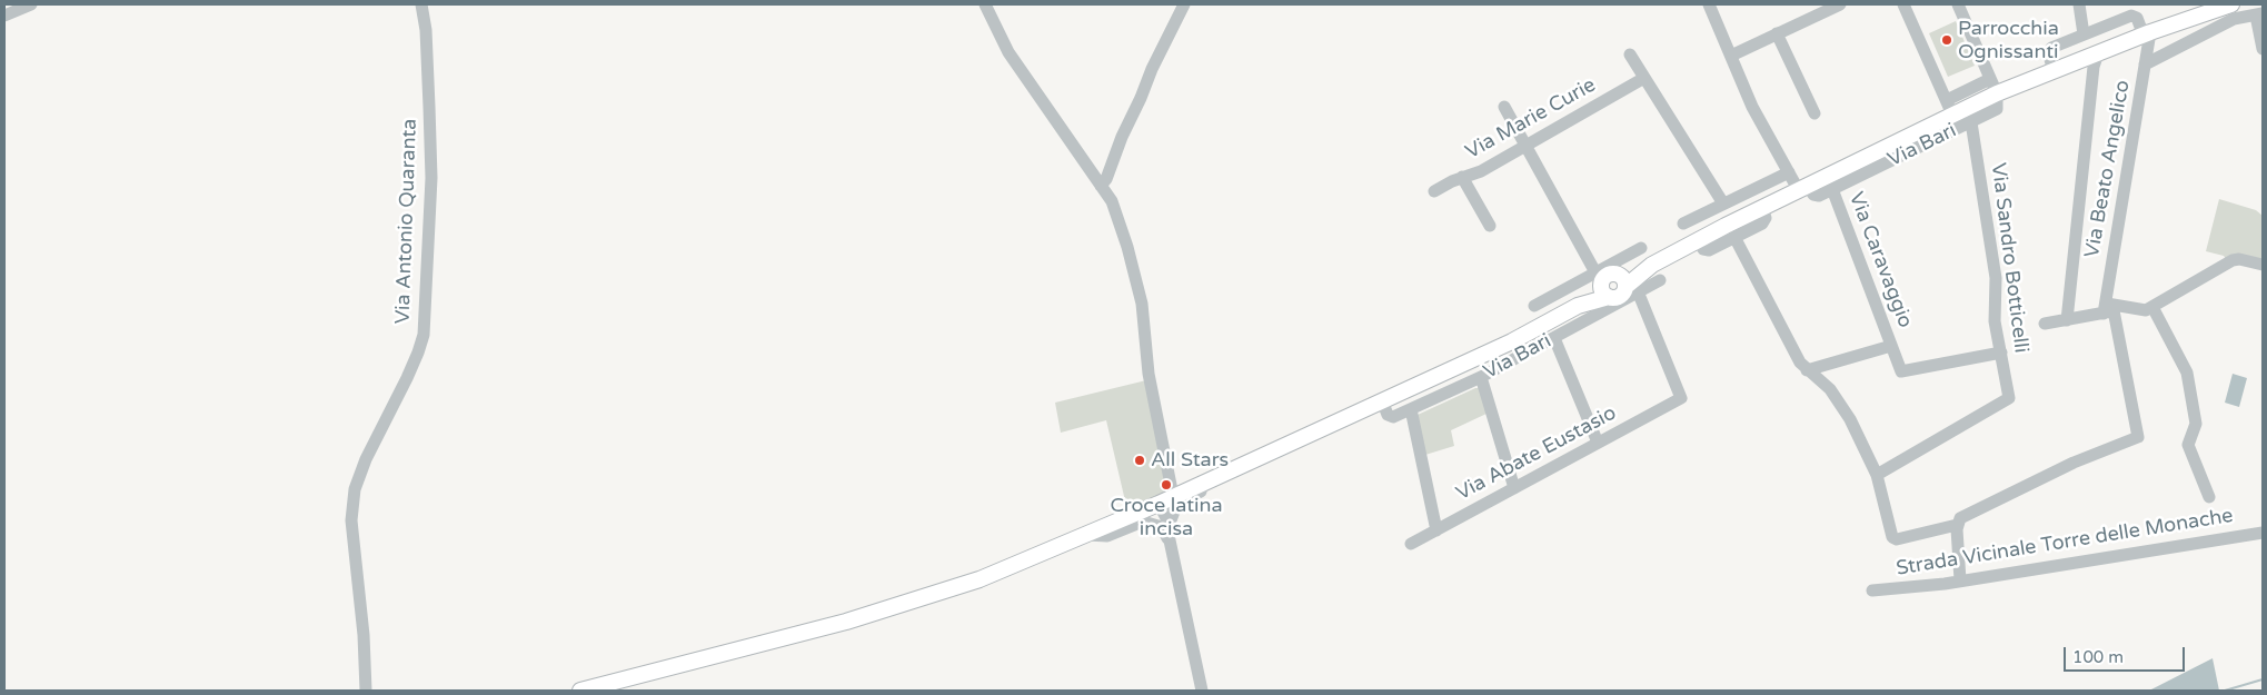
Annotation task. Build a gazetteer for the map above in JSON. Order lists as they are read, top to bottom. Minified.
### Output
{"streets":{"main road":["Via Bari"],"street":["Via Marie Curie","Via Beato Angelico","Via Antonio Quaranta","Via Sandro Botticelli","Via Caravaggio","Via Abate Eustasio","Strada Vicinale Torre delle Monache"]},"crossings":[["Via Bari","Via Beato Angelico"],["Via Bari","Via Sandro Botticelli"],["Via Bari","Via Caravaggio"],["Via Bari","Via Abate Eustasio"],["Via Sandro Botticelli","Via Caravaggio"]],"places":["Parrocchia Ognissanti","All Stars","Croce latina incisa"],"scale_bar":"100 m"}
